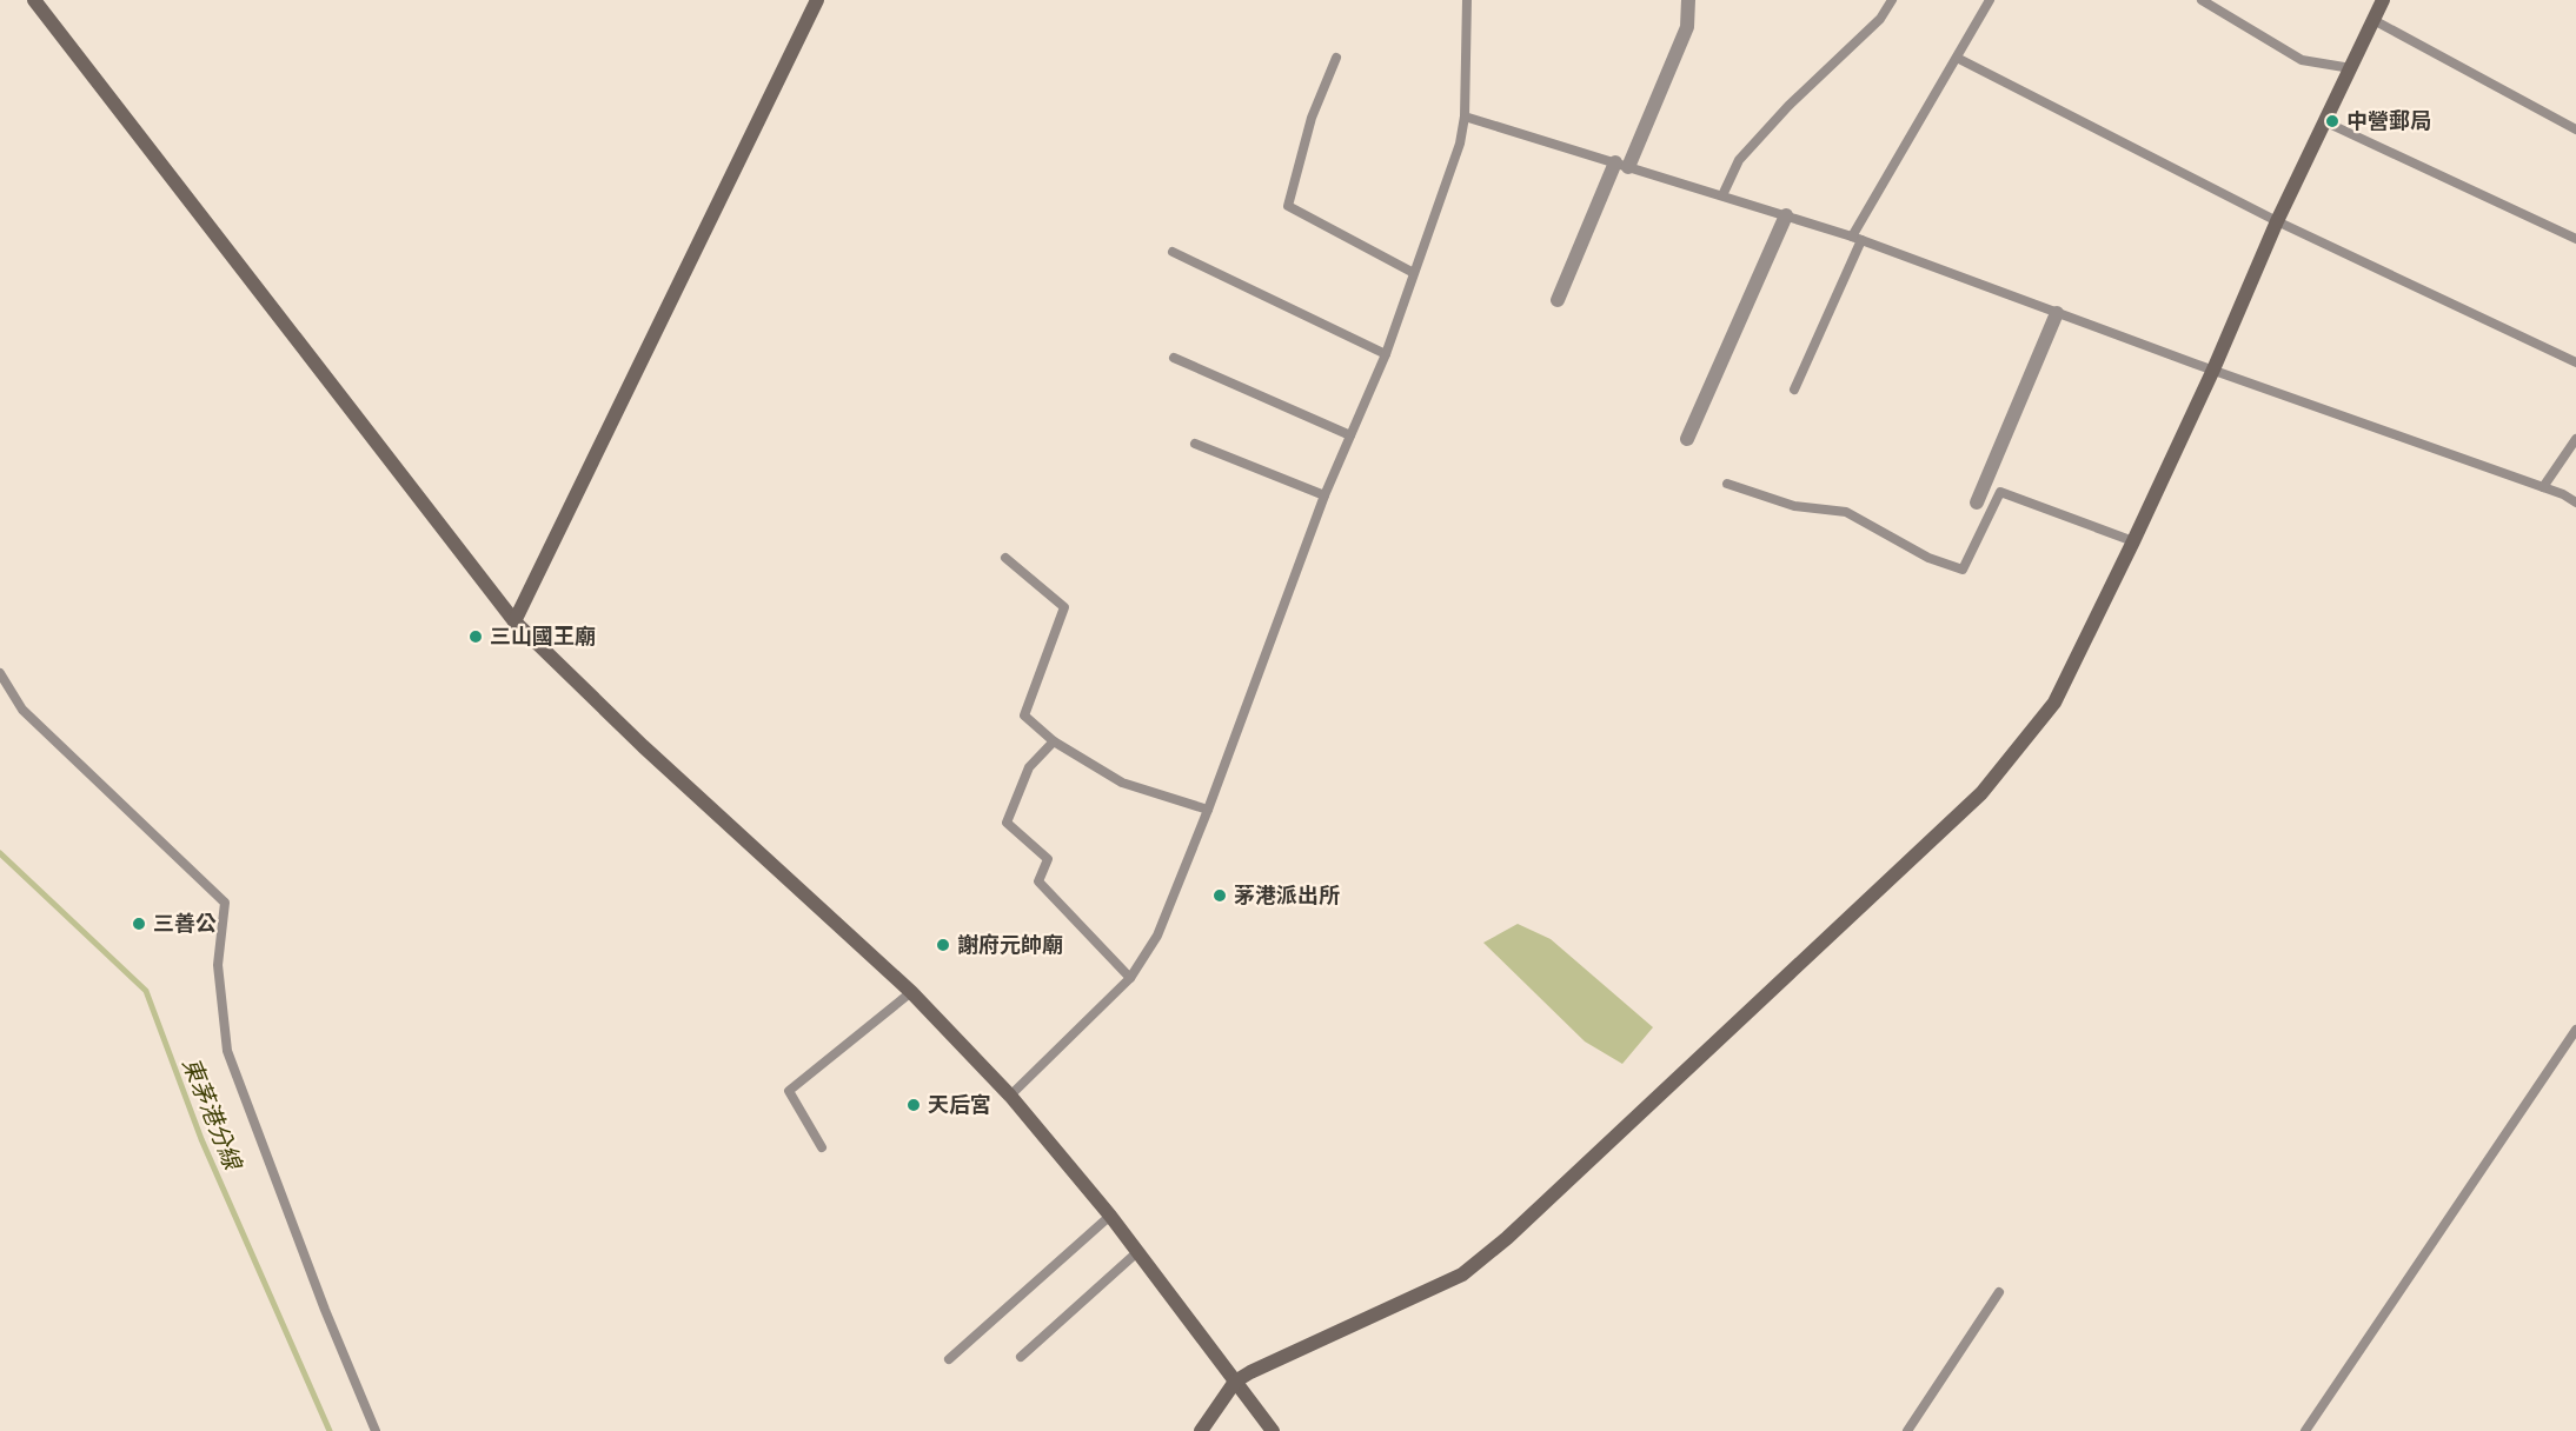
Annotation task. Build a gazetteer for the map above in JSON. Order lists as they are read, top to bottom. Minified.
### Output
{"water":["東茅港分線"],"places":["中營郵局","三山國王廟","茅港派出所","三善公","謝府元帥廟","天后宮"]}
